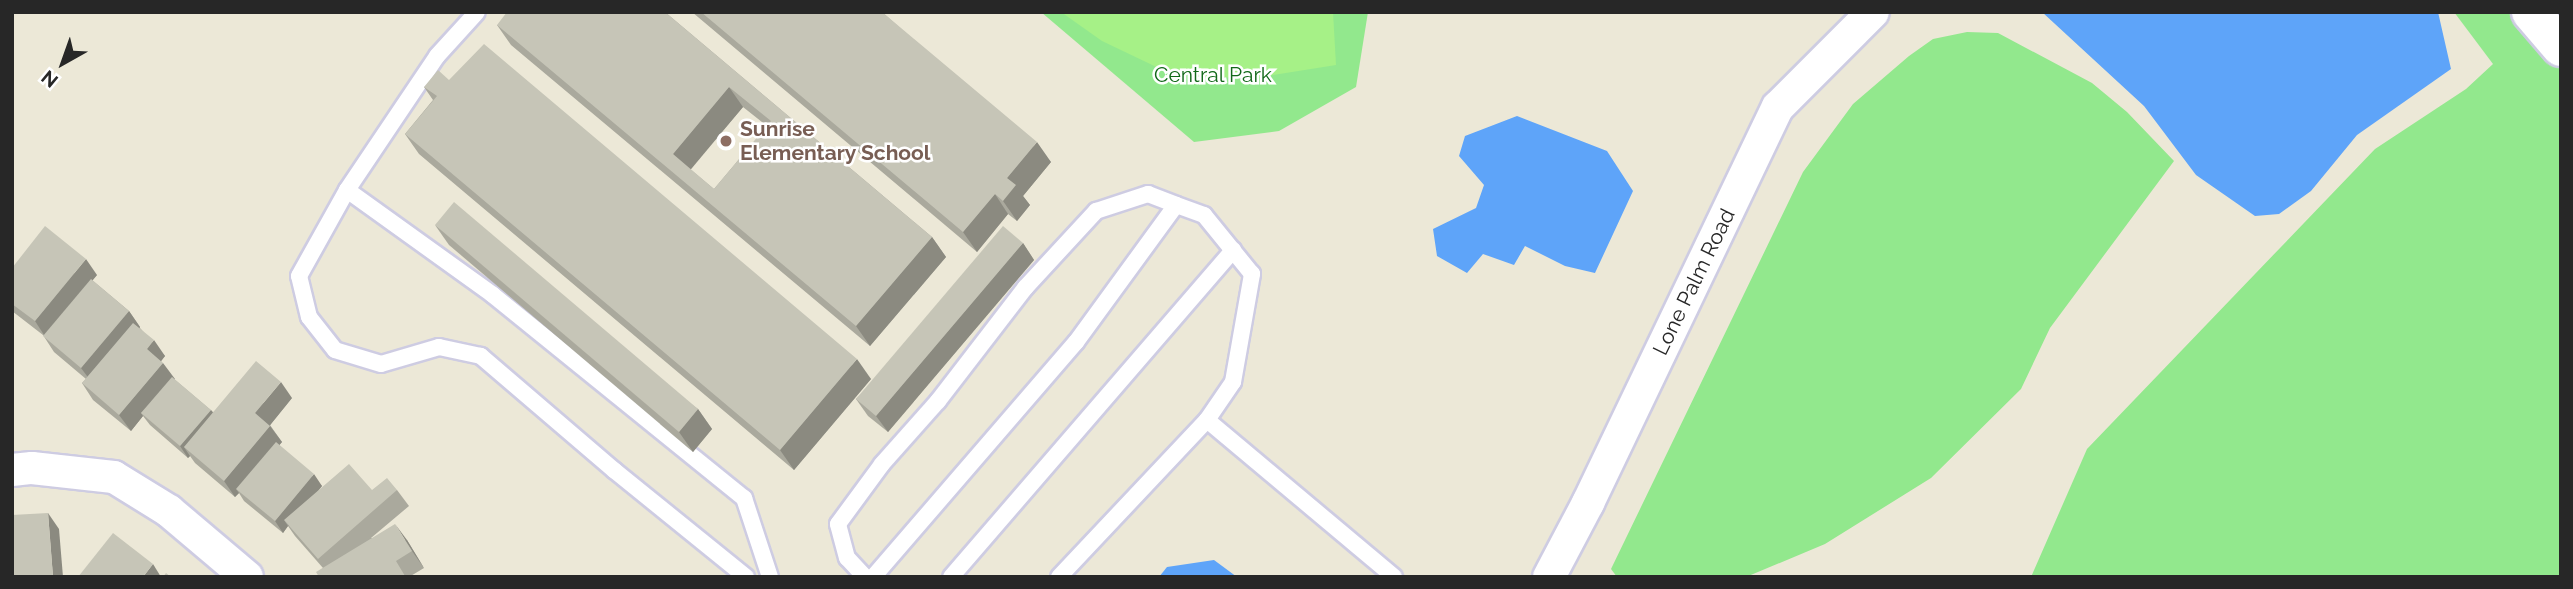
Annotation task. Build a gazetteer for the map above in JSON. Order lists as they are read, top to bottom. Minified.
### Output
{"streets":{"street":["Lone Palm Road"]},"parks":["Central Park"],"places":["Sunrise Elementary School"],"north":"bottom left"}
